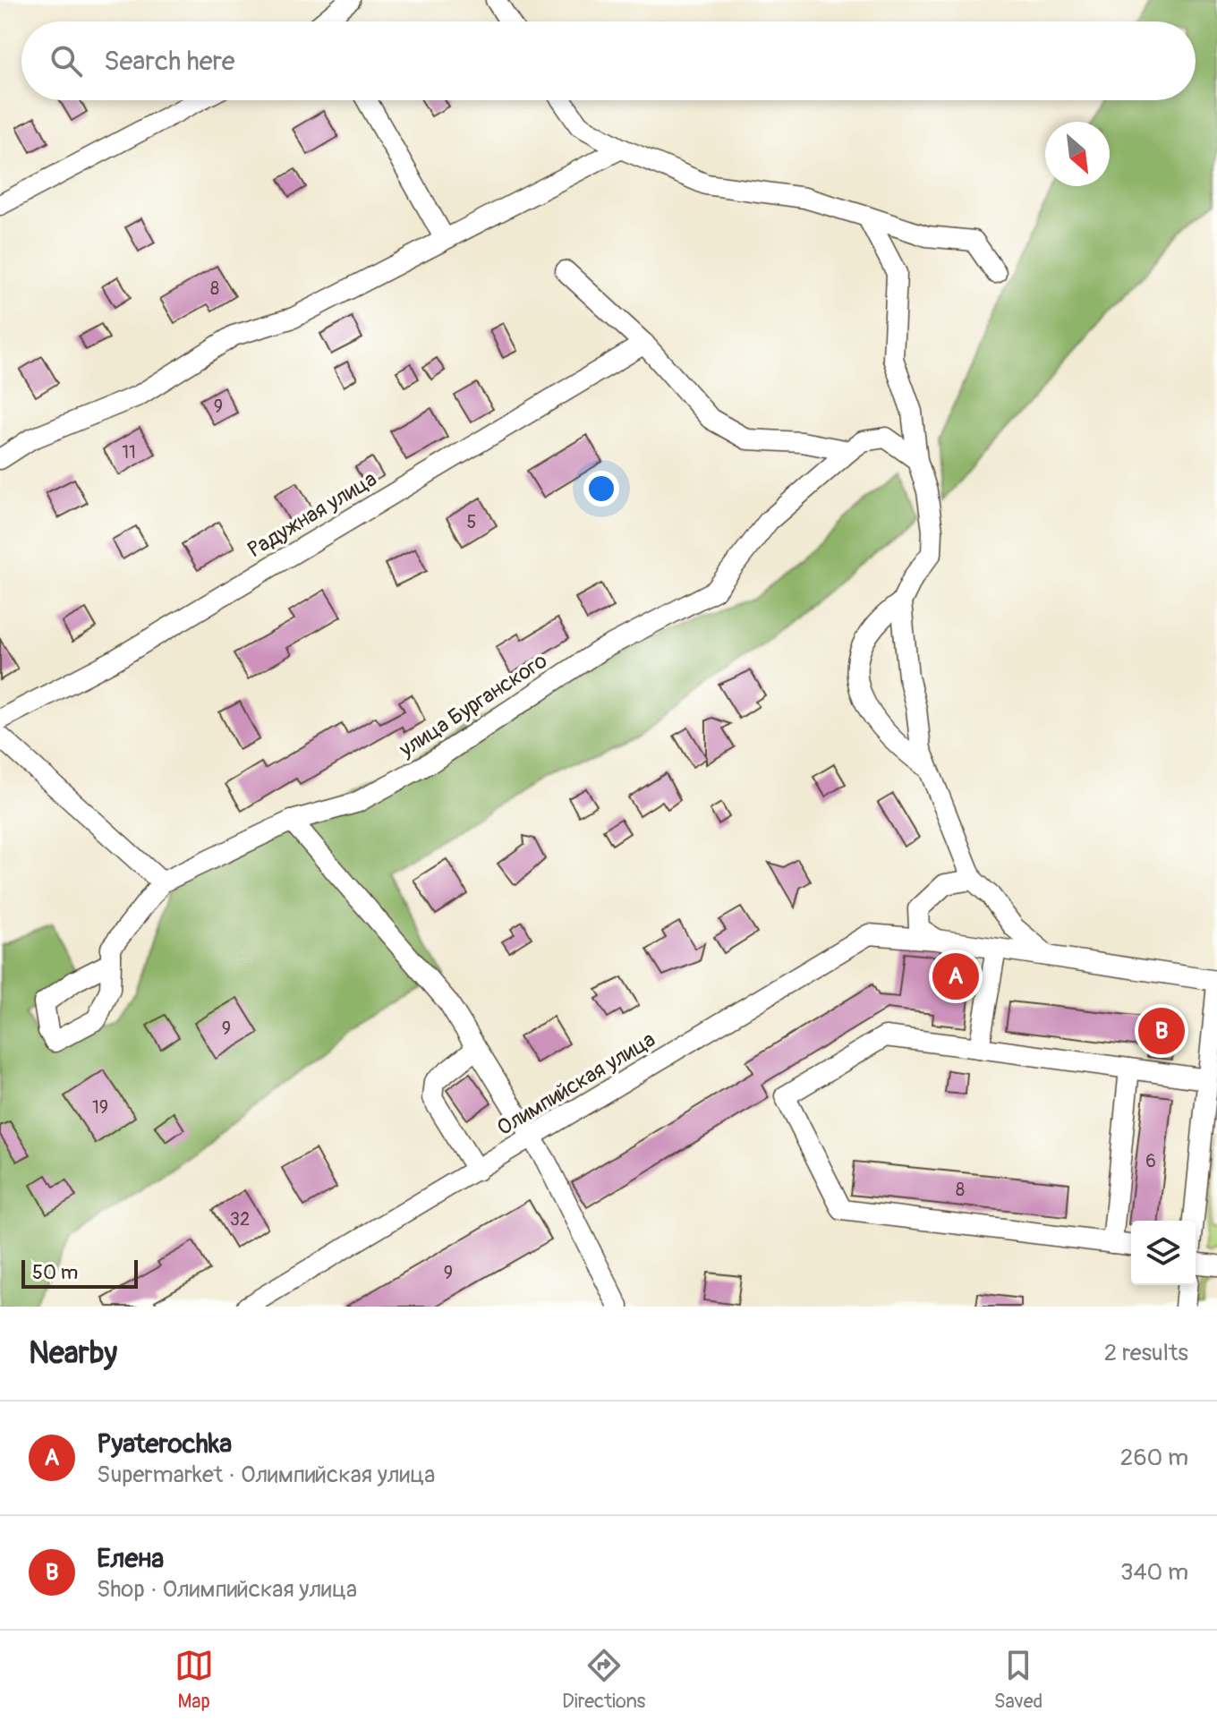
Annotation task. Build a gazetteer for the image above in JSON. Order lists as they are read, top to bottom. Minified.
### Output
{"streets":{"street":["Радужная улица","улица Бурганского","Олимпийская улица"]},"house_numbers":["8","9","11","5","9","19","6","8","32","9"],"scale_bar":"50 m","north":"bottom right","page":{"search":"Search here","pins":["A","B"],"scale":"50 m","heading":["Nearby","2 results"],"list":[{"mark":"A","name":"Pyaterochka","note":"Supermarket · Олимпийская улица","value":"260 m"},{"mark":"B","name":"Елена","note":"Shop · Олимпийская улица","value":"340 m"}],"nav":["Map","Directions","Saved"]}}
